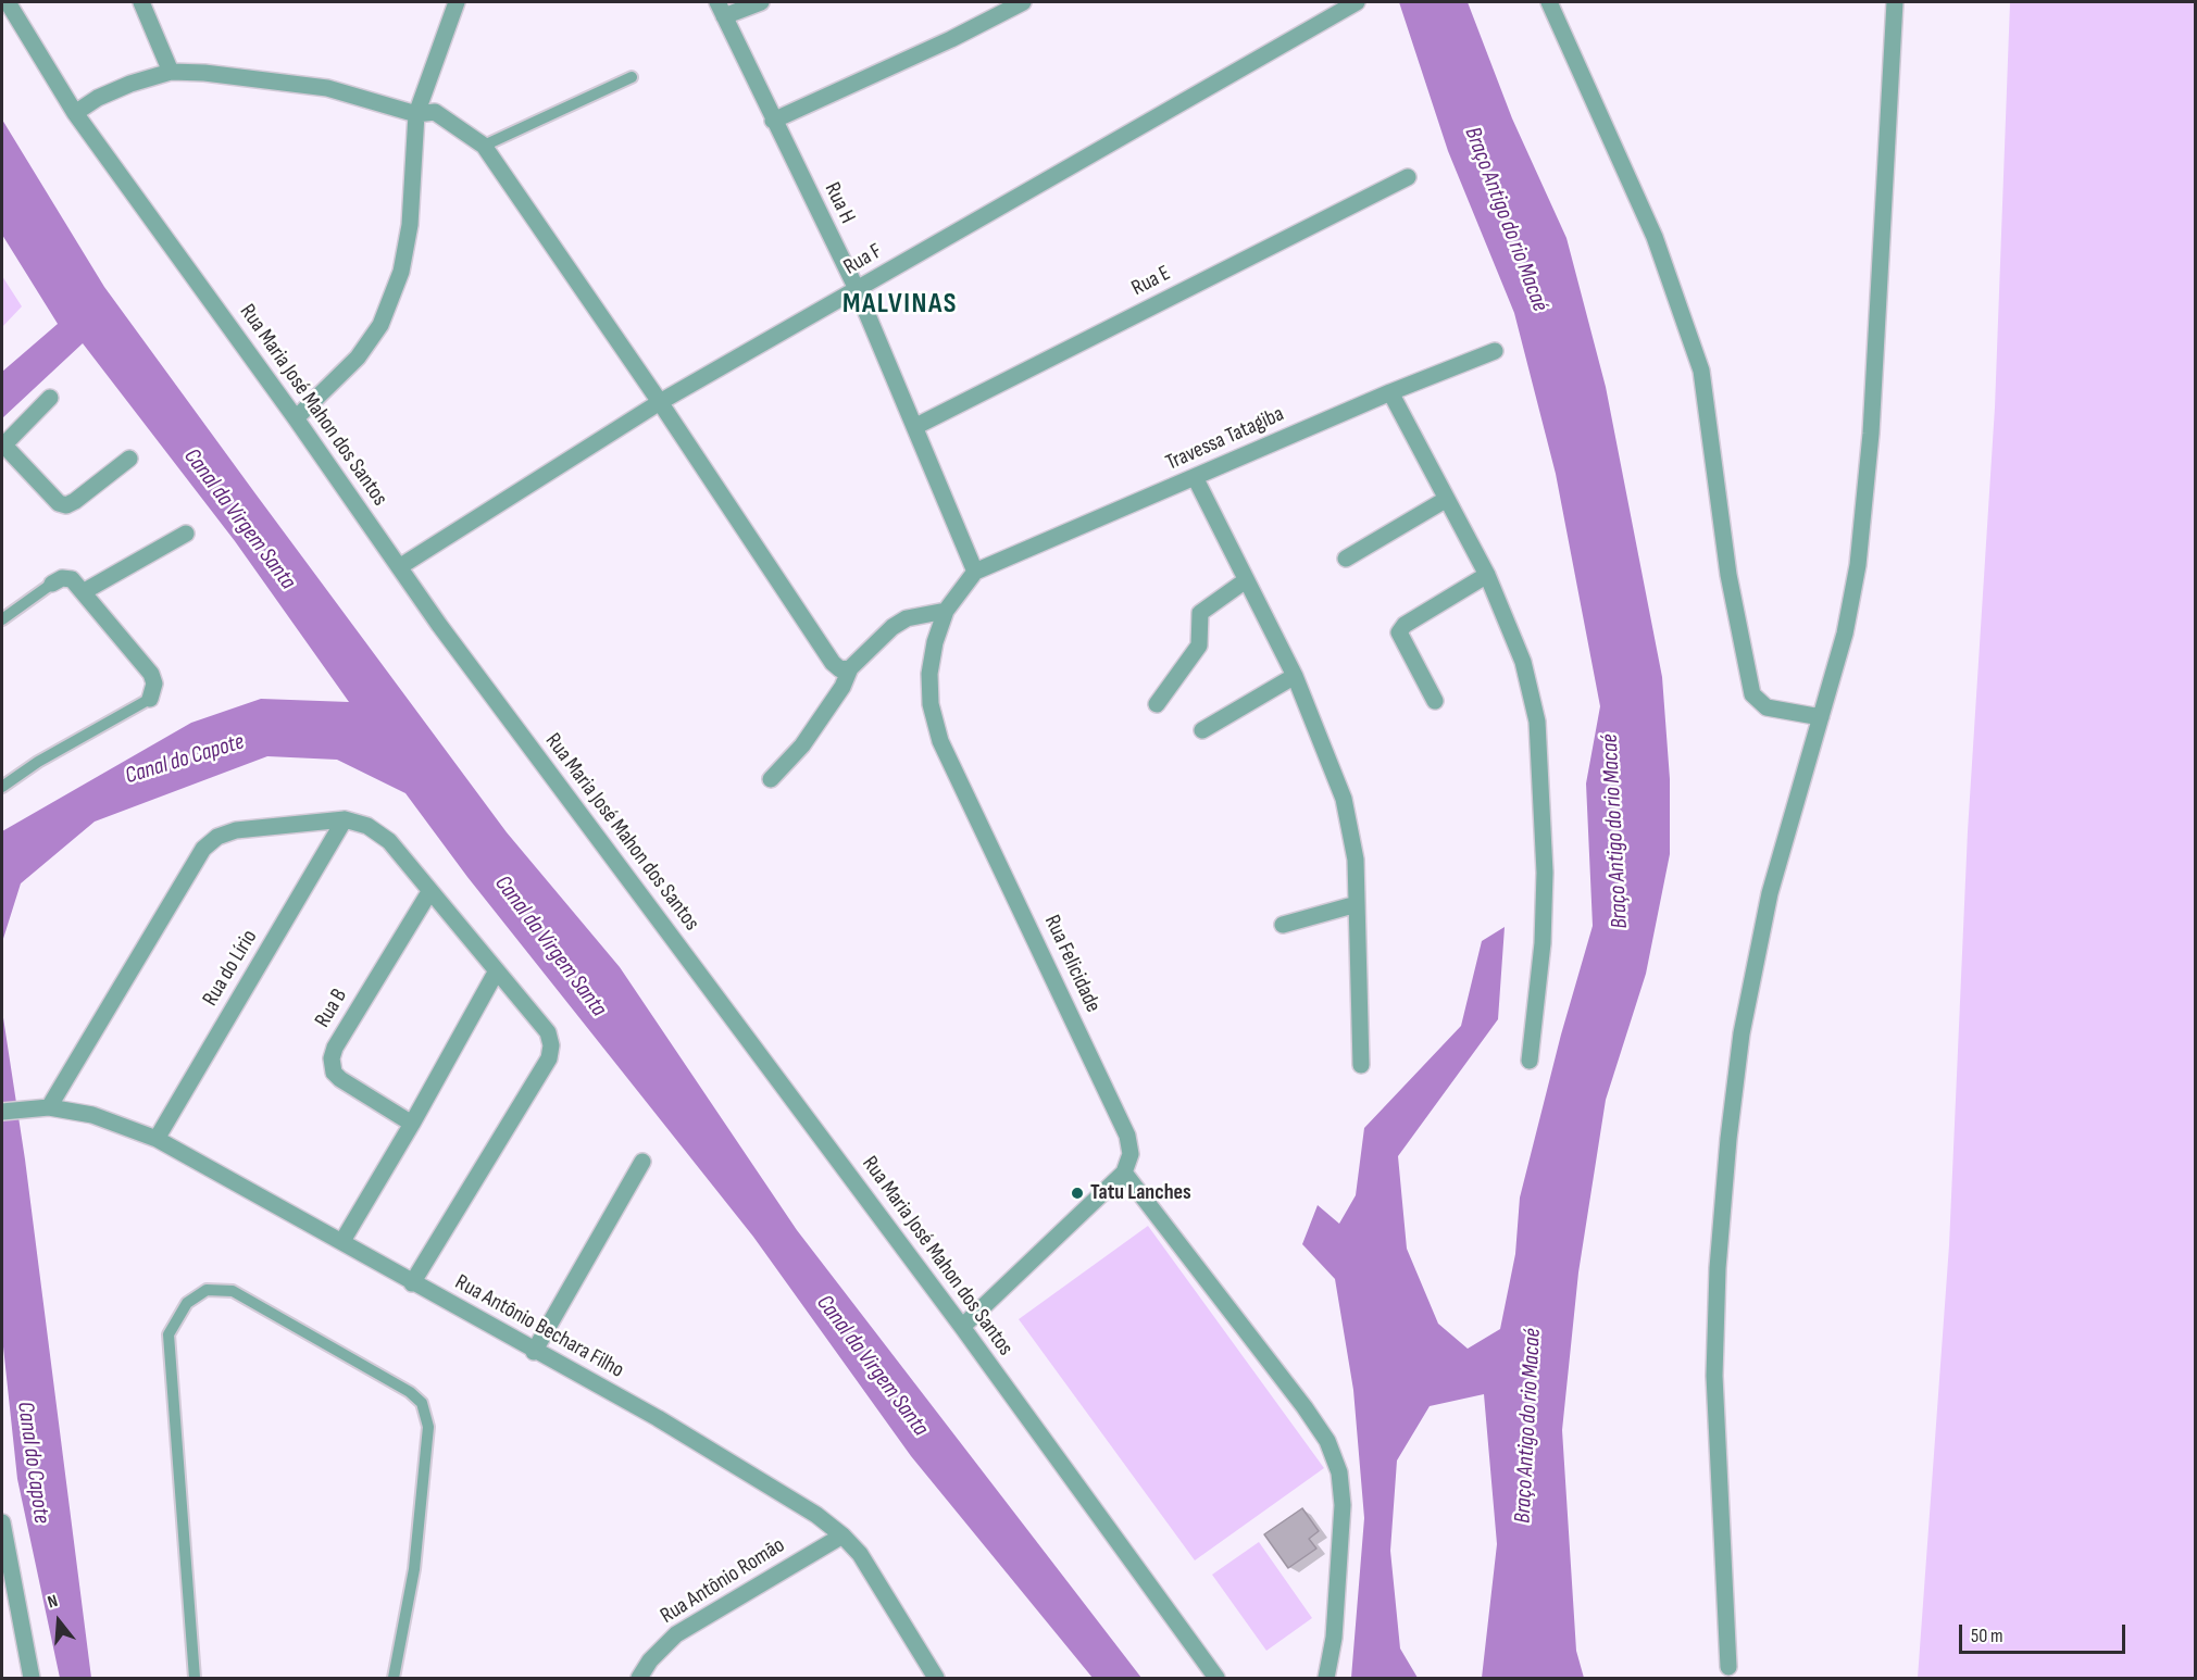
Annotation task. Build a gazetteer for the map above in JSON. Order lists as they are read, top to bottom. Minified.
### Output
{"streets":{"street":["Rua H","Rua F","Rua E","Rua Maria José Mahon dos Santos","Travessa Tatagiba","Rua Felicidade","Rua do Lírio","Rua B","Rua Antônio Bechara Filho","Rua Antônio Romão"]},"crossings":[["Rua H","Rua F"],["Rua H","Rua E"],["Rua H","Travessa Tatagiba"],["Rua H","Rua Felicidade"],["Rua F","Rua Maria José Mahon dos Santos"],["Travessa Tatagiba","Rua Felicidade"],["Rua do Lírio","Rua Antônio Bechara Filho"],["Rua Antônio Bechara Filho","Rua Antônio Romão"]],"districts":["MALVINAS"],"water":["Braço Antigo do rio Macaé","Canal da Virgem Santa","Canal do Capote"],"places":["Tatu Lanches"],"scale_bar":"50 m","north":"top"}
